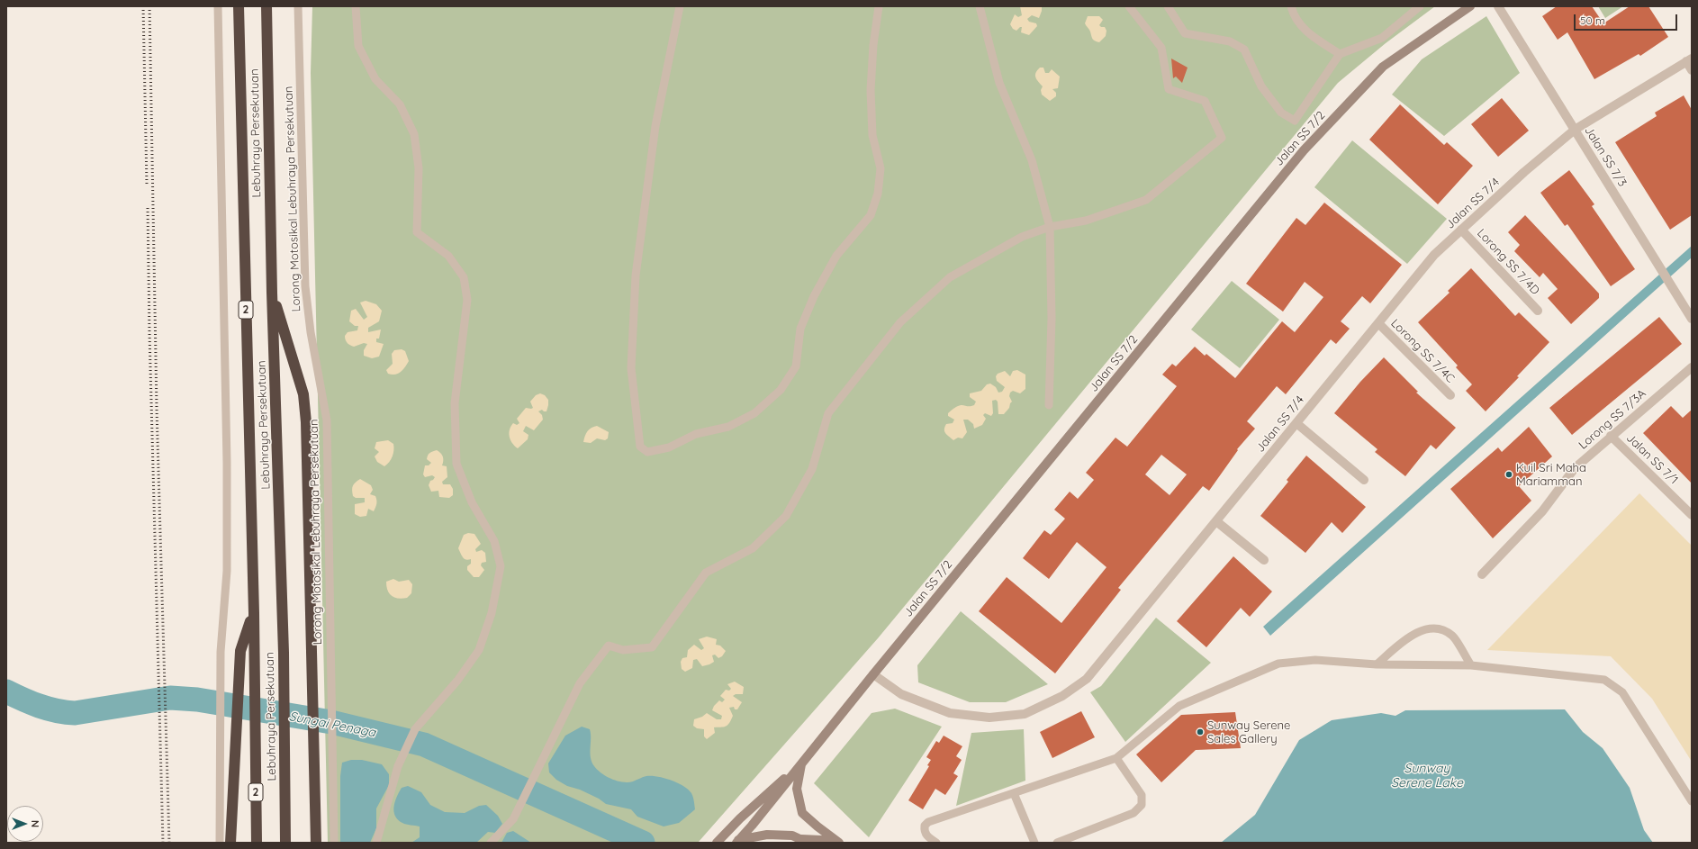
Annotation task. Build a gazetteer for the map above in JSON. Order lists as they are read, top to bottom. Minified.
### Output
{"streets":{"highway":["Lebuhraya Persekutuan","2"],"street":["Jalan SS 7/2","Jalan SS 7/3","Jalan SS 7/4","Lorong SS 7/4D","Lorong SS 7/4C","Lorong SS 7/3A","Jalan SS 7/1"],"lane":["Lorong Motosikal Lebuhraya Persekutuan"]},"crossings":[["Jalan SS 7/2","Jalan SS 7/4"],["Jalan SS 7/3","Jalan SS 7/4"],["Jalan SS 7/4","Lorong SS 7/4D"],["Jalan SS 7/4","Lorong SS 7/4C"],["Lorong SS 7/3A","Jalan SS 7/1"]],"water":["Sungai Penaga","Sunway Serene Lake"],"places":["Kuil Sri Maha Mariamman","Sunway Serene Sales Gallery"],"scale_bar":"50 m","north":"right"}
